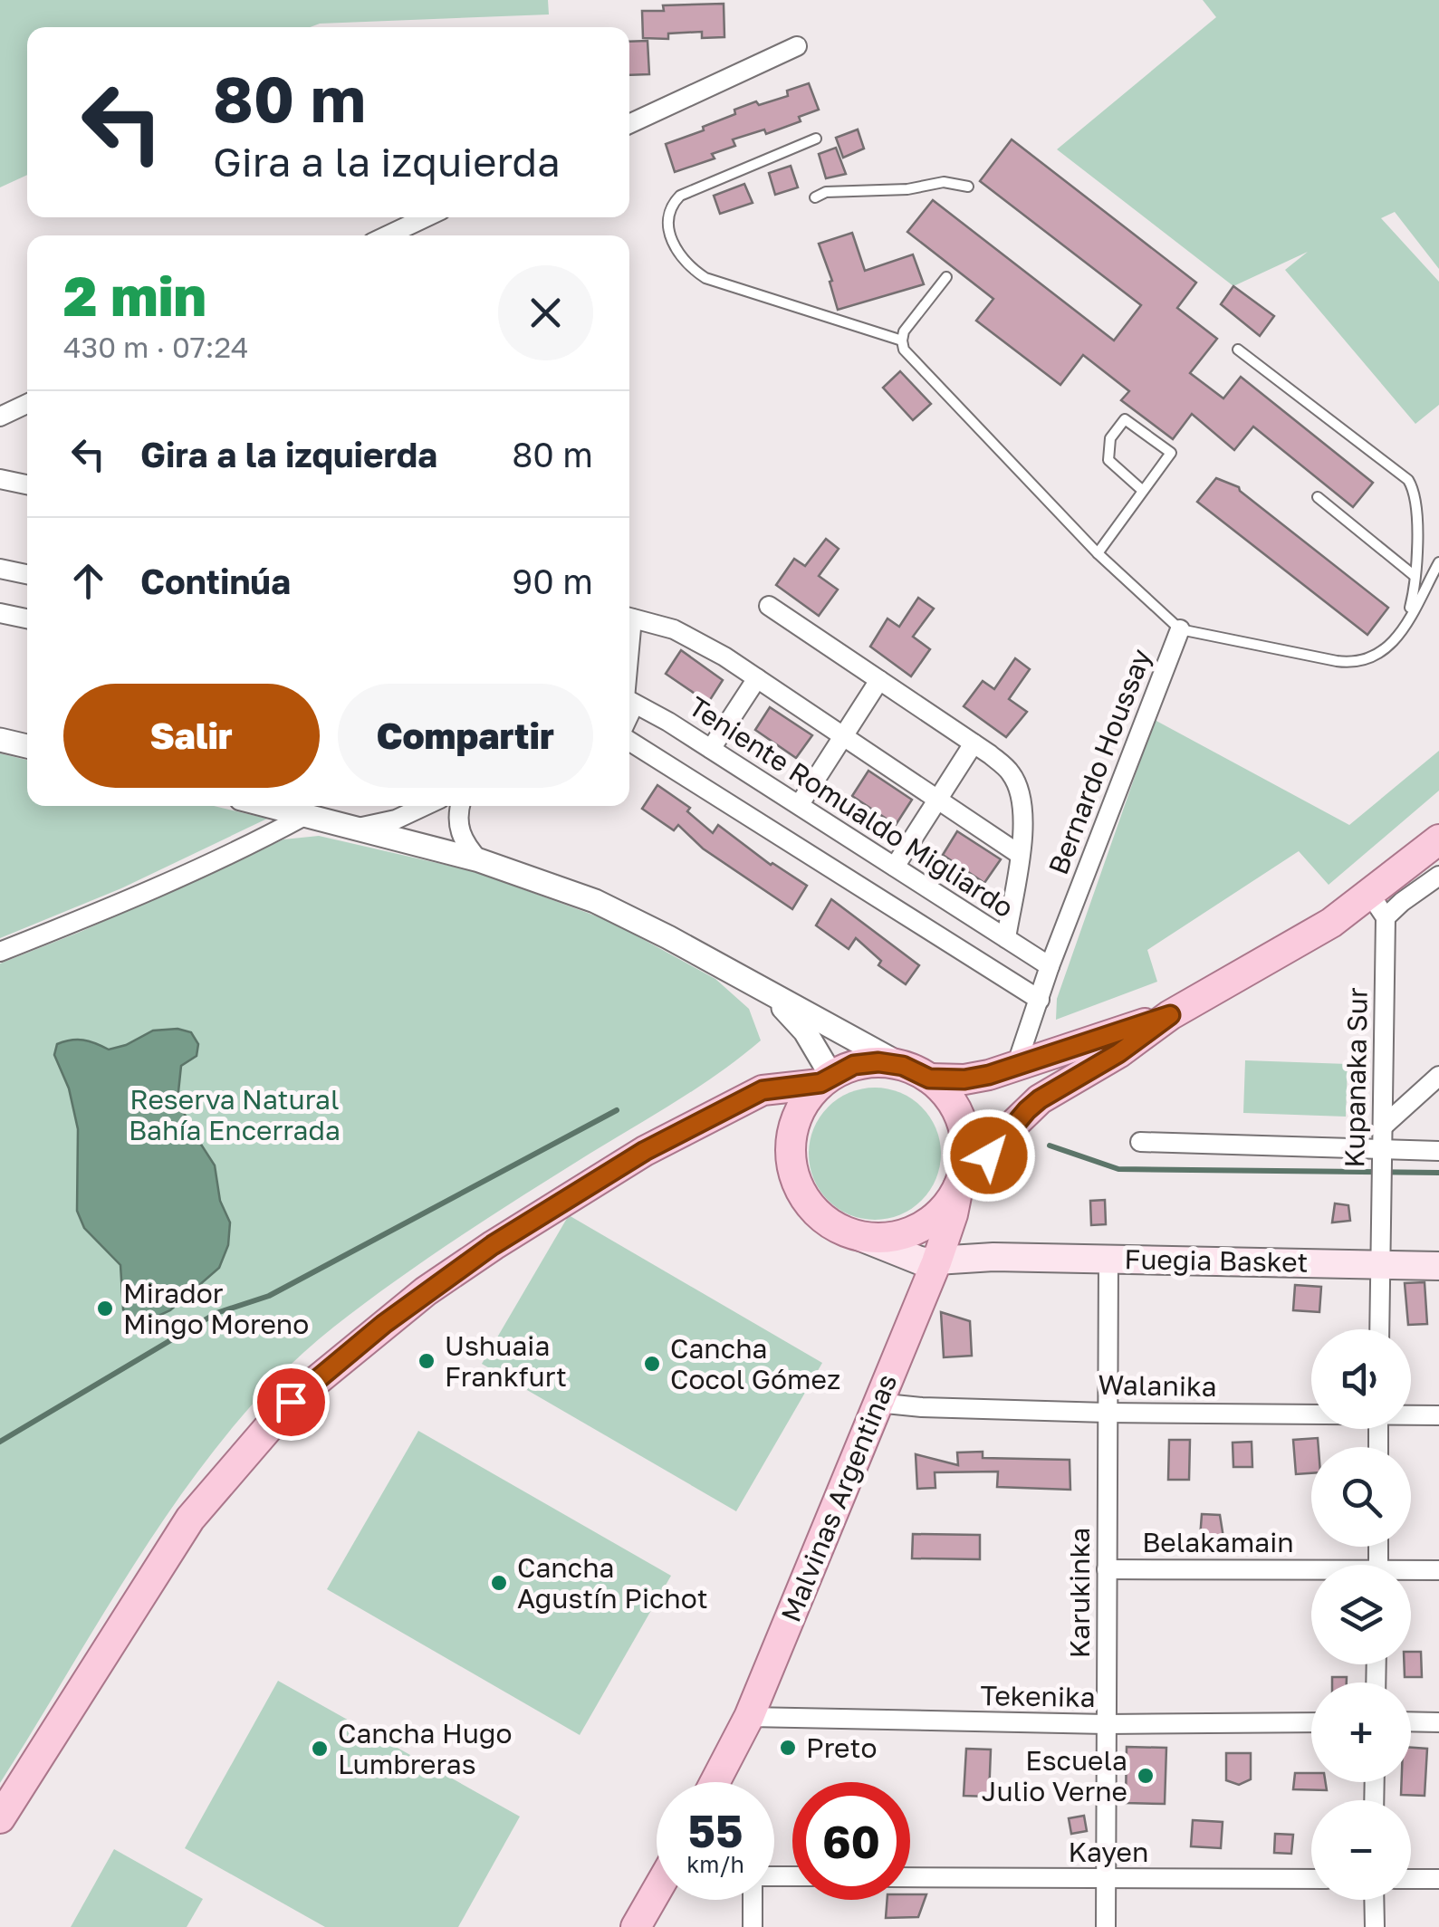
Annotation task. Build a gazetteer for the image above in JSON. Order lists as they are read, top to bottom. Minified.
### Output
{"streets":{"main road":["Fuegia Basket","Malvinas Argentinas"],"street":["Bernardo Houssay","Teniente Romualdo Migliardo","Kupanaka Sur","Walanika","Belakamain","Karukinka","Tekenika","Kayen"]},"crossings":[["Bernardo Houssay","Teniente Romualdo Migliardo"],["Kupanaka Sur","Fuegia Basket"],["Fuegia Basket","Malvinas Argentinas"],["Fuegia Basket","Karukinka"],["Walanika","Malvinas Argentinas"],["Walanika","Karukinka"],["Malvinas Argentinas","Tekenika"],["Belakamain","Karukinka"],["Karukinka","Tekenika"],["Karukinka","Kayen"]],"parks":["Reserva Natural Bahía Encerrada"],"places":["Mirador Mingo Moreno","Ushuaia Frankfurt","Cancha Cocol Gómez","Cancha Agustín Pichot","Preto","Cancha Hugo Lumbreras","Escuela Julio Verne"],"page":{"turn":["80 m","Gira a la izquierda"],"heading":["2 min","430 m · 07:24"],"list":[{"name":"Gira a la izquierda","value":"80 m"},{"name":"Continúa","value":"90 m"}],"buttons":["Salir","Compartir"],"map_buttons":["+","−"],"speed":"55 km/h","limit":"60"}}
